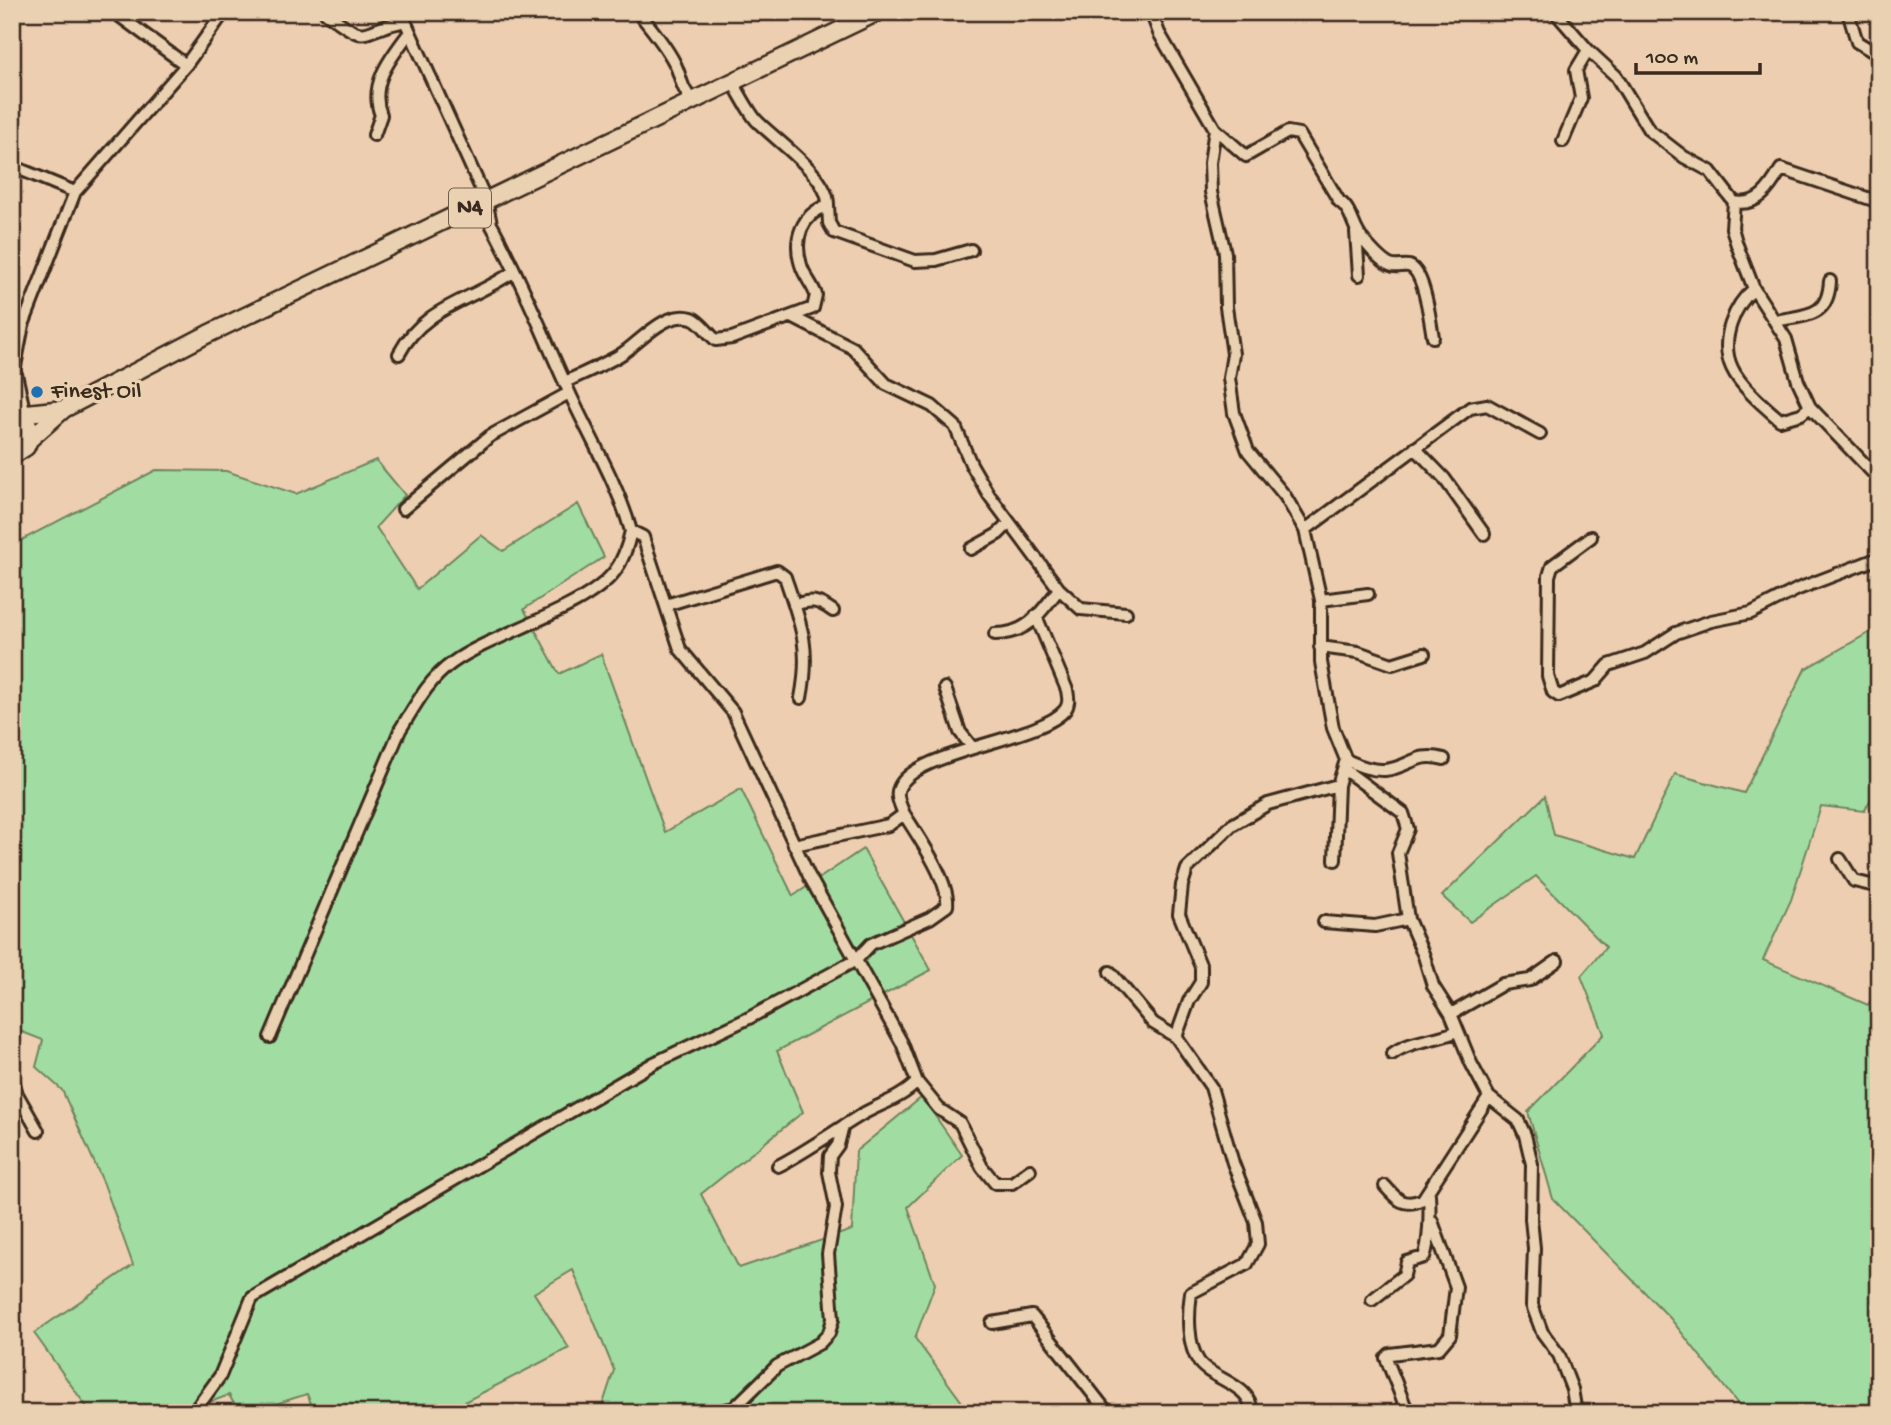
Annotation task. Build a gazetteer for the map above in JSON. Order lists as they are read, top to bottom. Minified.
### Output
{"streets":{"highway":["N4"]},"places":["Finest Oil"],"scale_bar":"100 m"}
